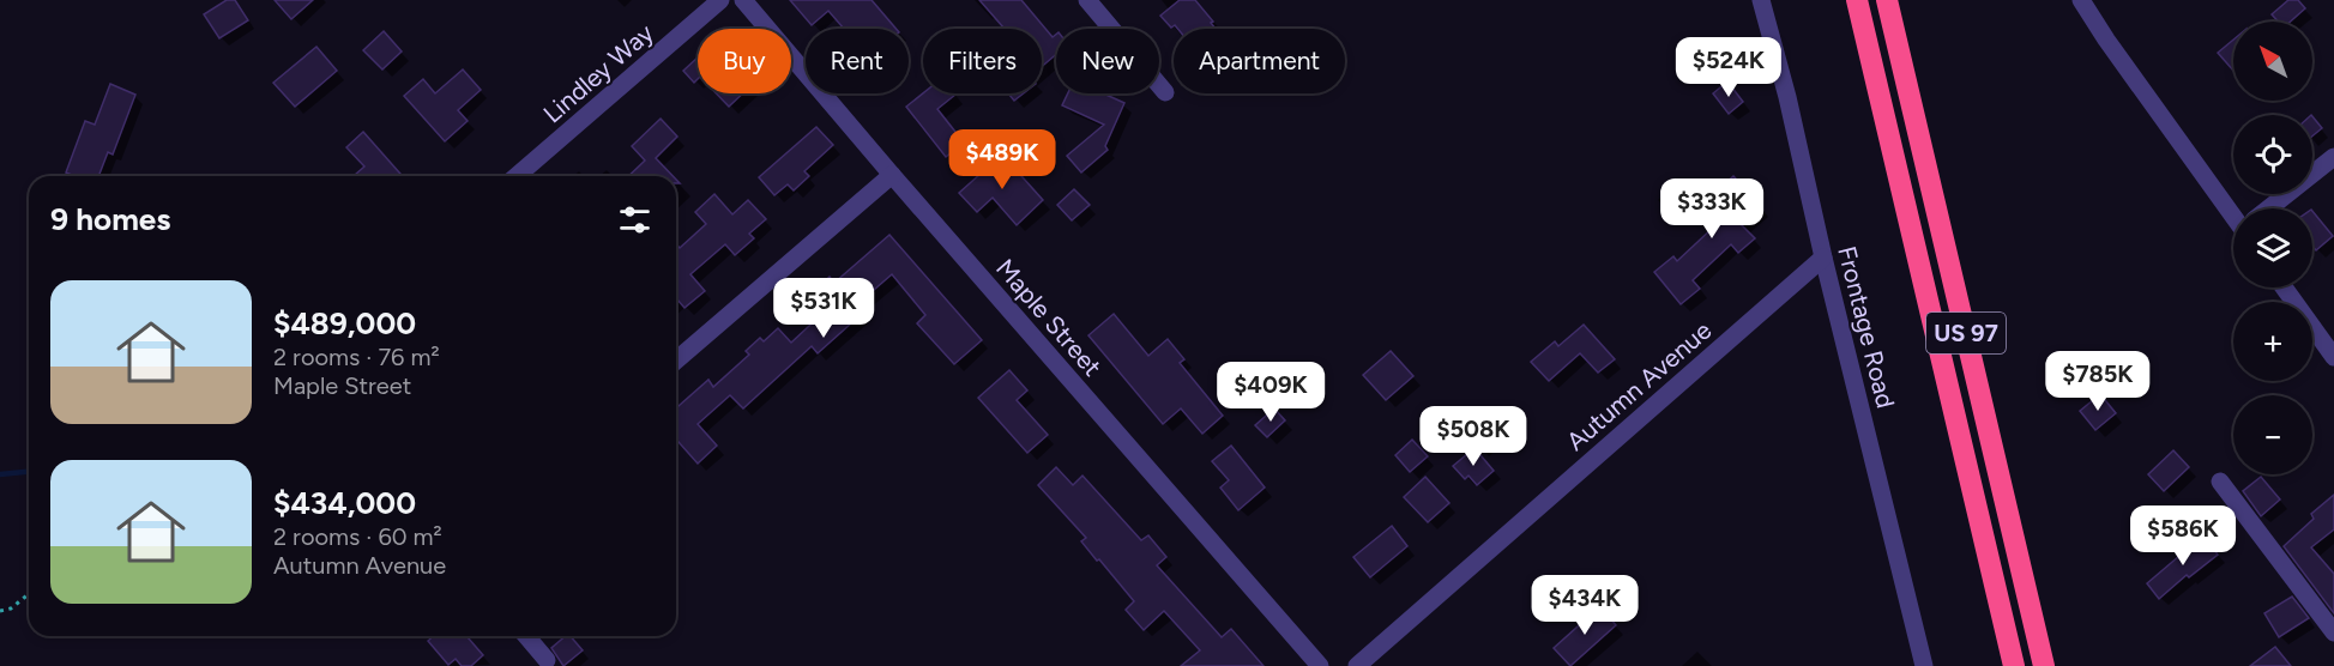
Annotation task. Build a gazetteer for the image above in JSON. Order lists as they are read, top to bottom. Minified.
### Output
{"streets":{"highway":["US 97"],"street":["Lindley Way","Maple Street","Frontage Road","Autumn Avenue"]},"crossings":[["Frontage Road","Autumn Avenue"]],"north":"top left","page":{"map_buttons":["+","−"],"chip":["Buy","Rent","Filters","New","Apartment"],"price":["$524K","$489K","$333K","$531K","$785K","$409K","$508K","$586K","$434K"],"heading":"9 homes","list":[{"name":"$489,000","note":"2 rooms · 76 m² · Maple Street"},{"name":"$434,000","note":"2 rooms · 60 m² · Autumn Avenue"}]}}
